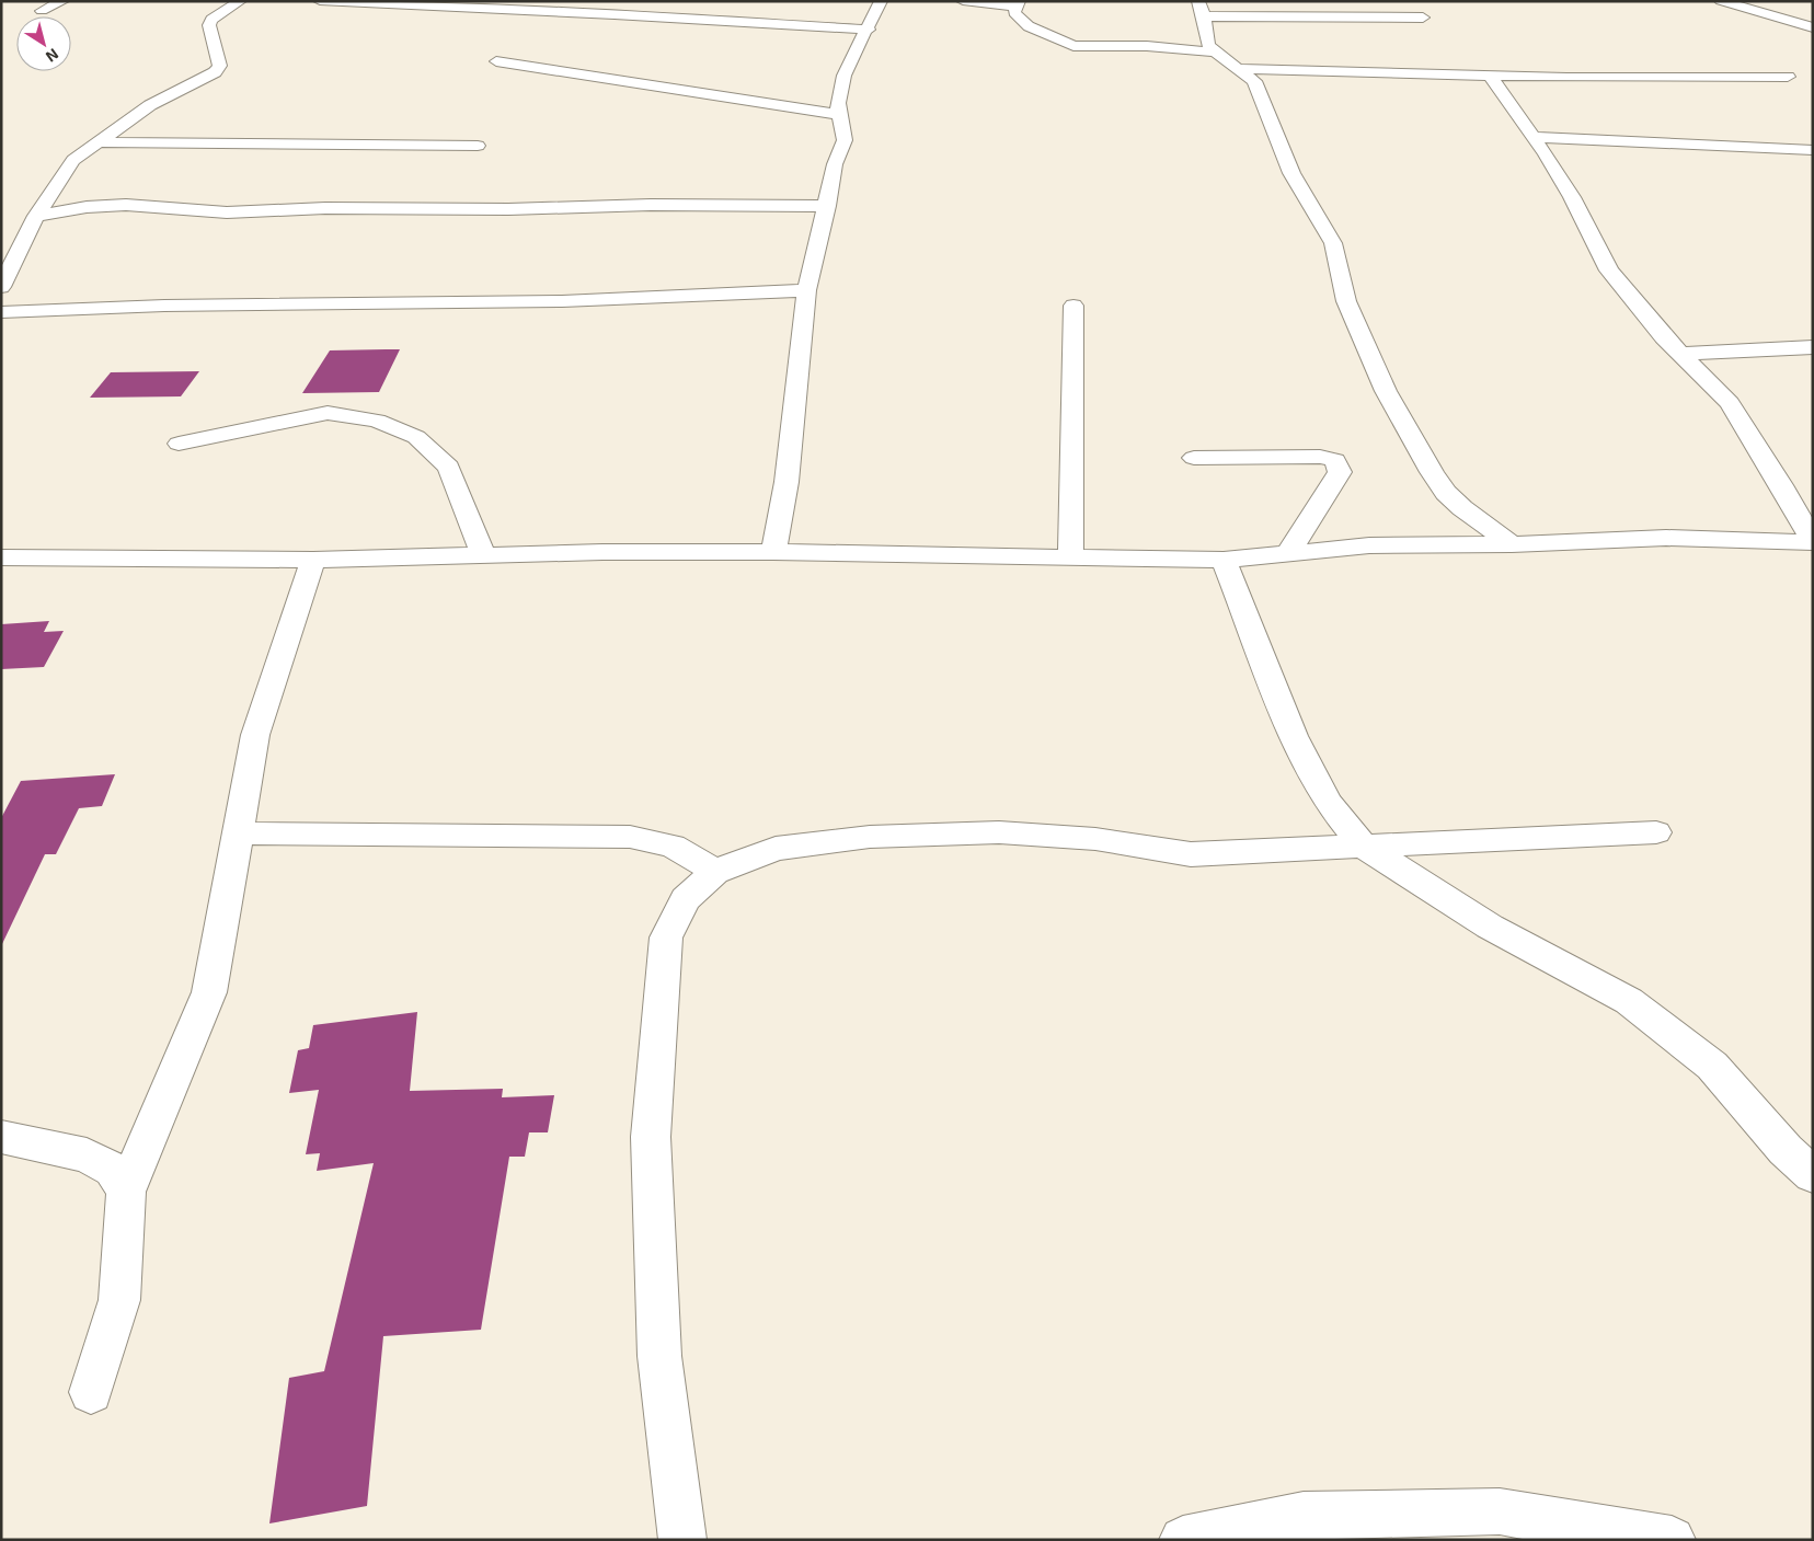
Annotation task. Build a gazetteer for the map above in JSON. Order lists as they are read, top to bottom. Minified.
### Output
{"north":"bottom right"}
